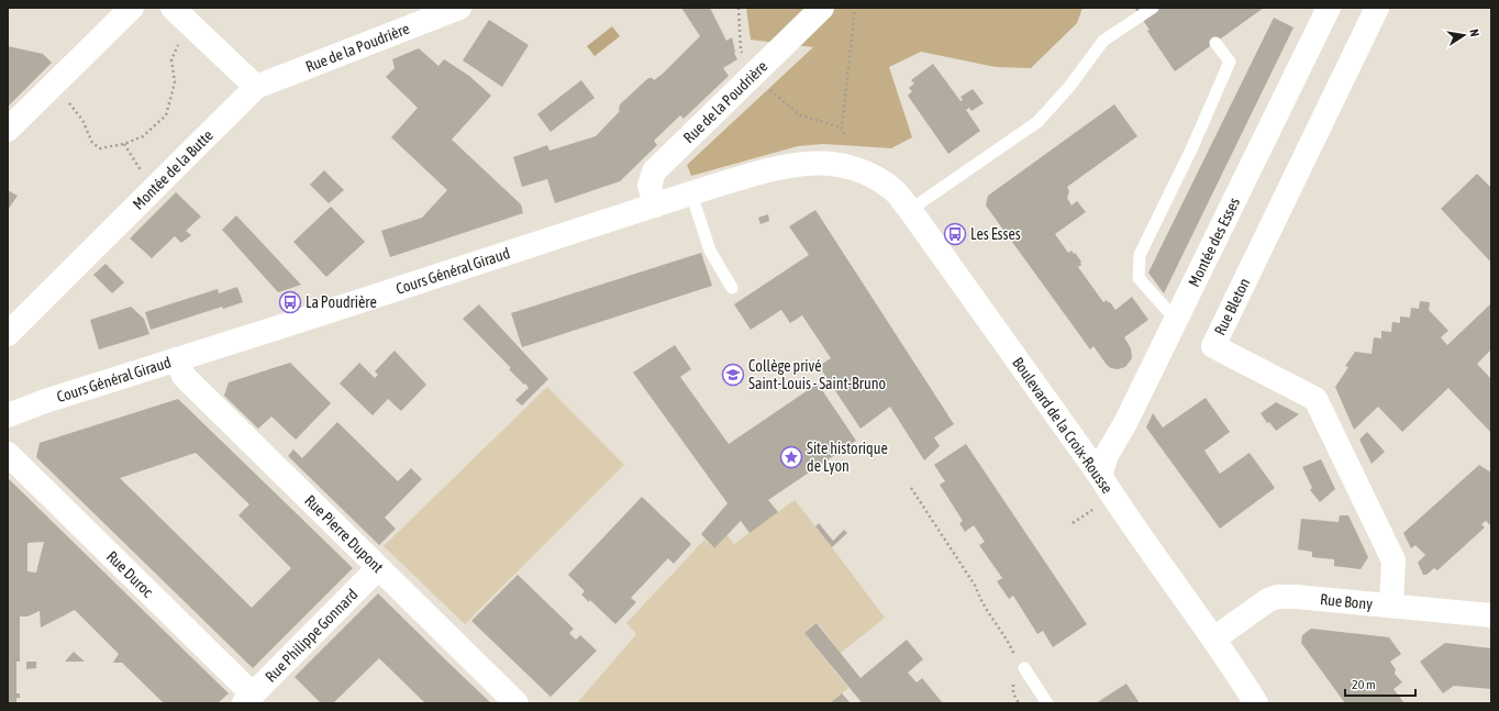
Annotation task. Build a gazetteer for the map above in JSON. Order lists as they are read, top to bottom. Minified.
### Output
{"streets":{"street":["Rue de la Poudrière","Montée de la Butte","Montée des Esses","Cours Général Giraud","Rue Bleton","Boulevard de la Croix-Rousse","Rue Pierre Dupont","Rue Duroc","Rue Bony","Rue Philippe Gonnard"]},"crossings":[["Rue de la Poudrière","Montée de la Butte"],["Rue de la Poudrière","Cours Général Giraud"],["Montée des Esses","Boulevard de la Croix-Rousse"],["Cours Général Giraud","Boulevard de la Croix-Rousse"],["Cours Général Giraud","Rue Pierre Dupont"],["Rue Bleton","Rue Bony"],["Boulevard de la Croix-Rousse","Rue Bony"],["Rue Pierre Dupont","Rue Philippe Gonnard"],["Rue Duroc","Rue Philippe Gonnard"]],"places":{"bus stop":["Les Esses","La Poudrière"],"school or university":["Collège privé Saint-Louis - Saint-Bruno"],"place":["Site historique de Lyon"]},"scale_bar":"20 m","north":"right"}
